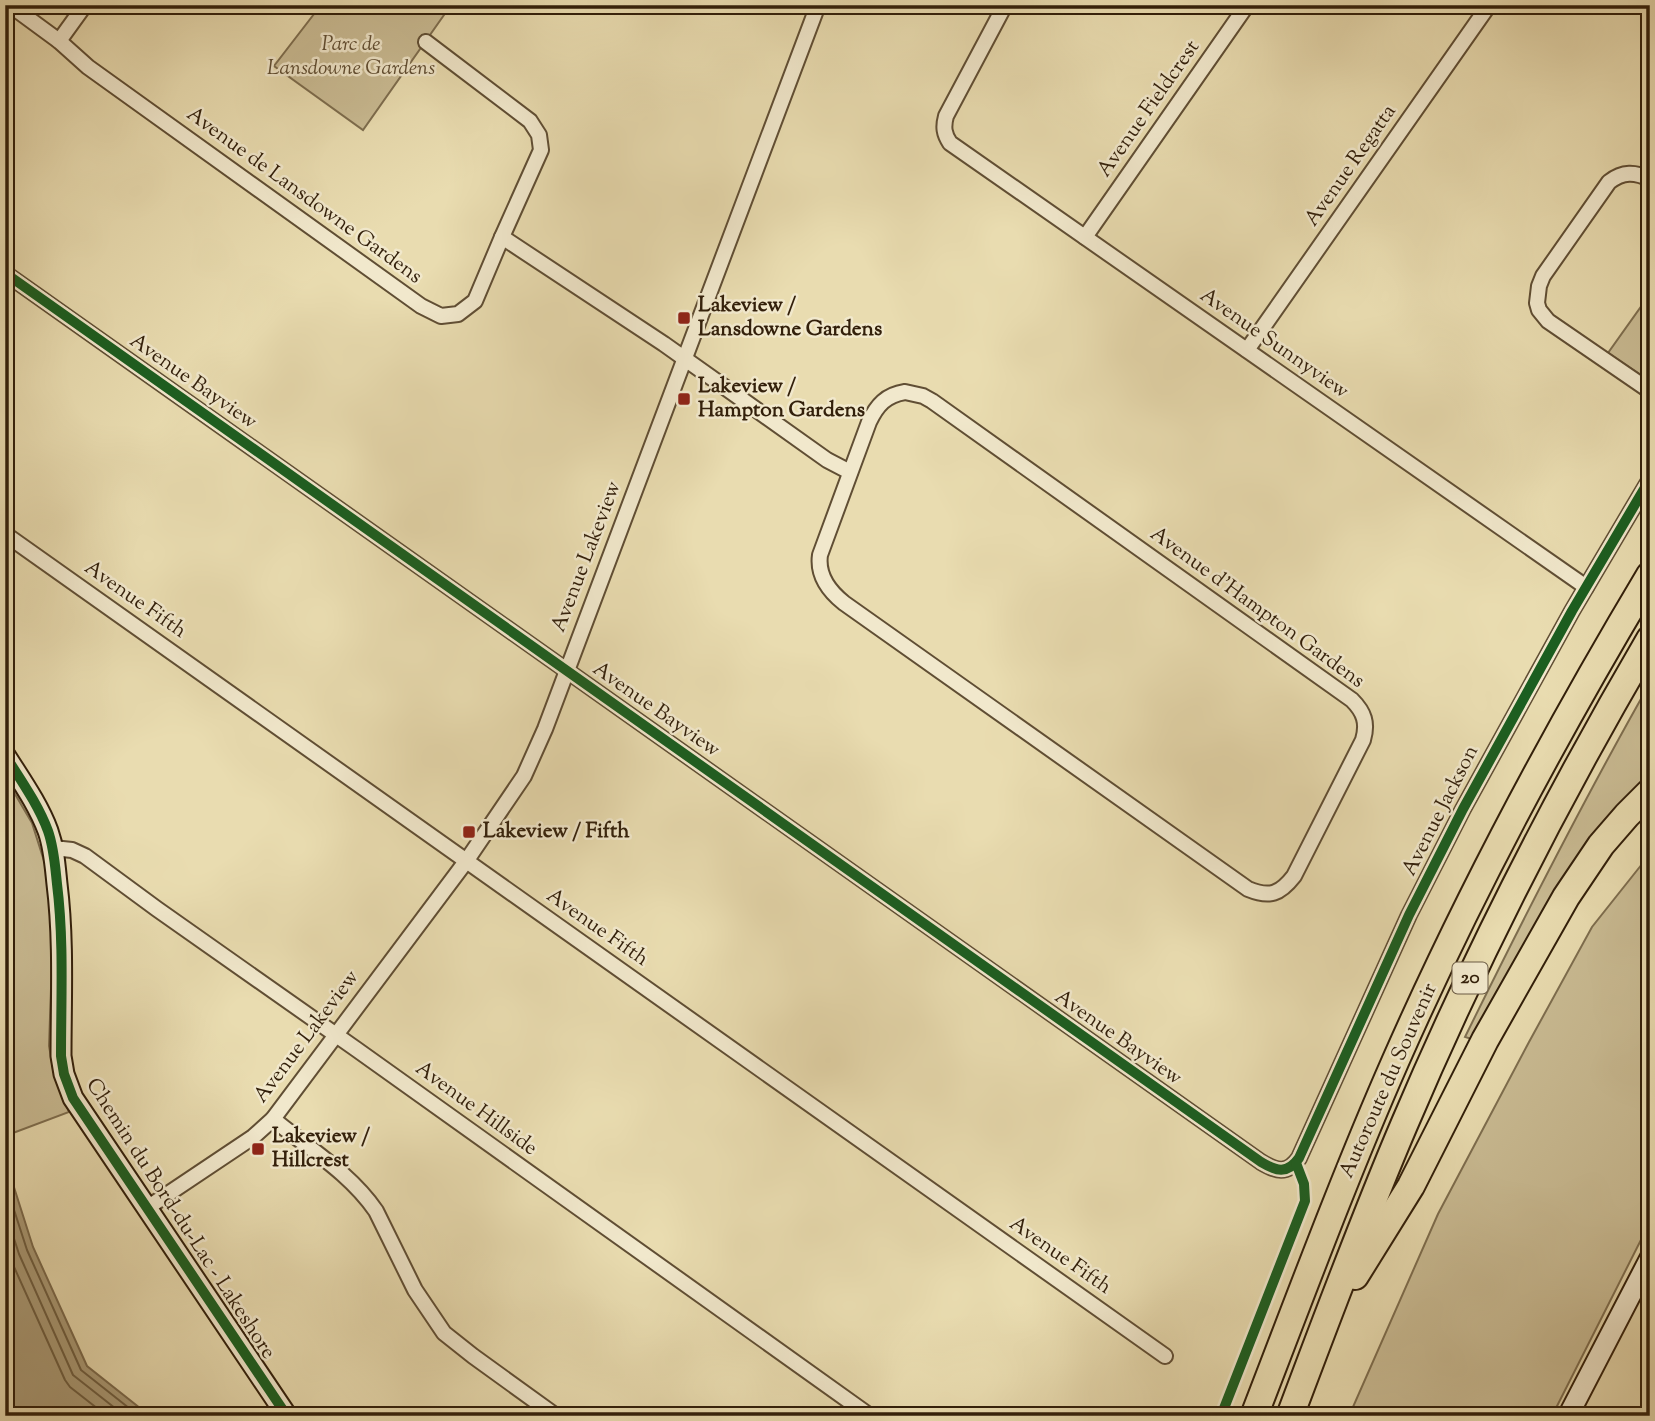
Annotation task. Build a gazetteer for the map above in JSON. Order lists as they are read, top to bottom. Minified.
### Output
{"streets":{"highway":["20","Autoroute du Souvenir"],"street":["Avenue Fieldcrest","Avenue Regatta","Avenue de Lansdowne Gardens","Avenue Sunnyview","Avenue Bayview","Avenue Lakeview","Avenue Fifth","Avenue d'Hampton Gardens","Avenue Jackson","Avenue Hillside","Chemin du Bord-du-Lac - Lakeshore"]},"crossings":[["Avenue Fieldcrest","Avenue Sunnyview"],["Avenue Regatta","Avenue Sunnyview"],["Avenue Sunnyview","Avenue Jackson"],["Avenue Bayview","Avenue Lakeview"],["Avenue Bayview","Avenue Jackson"],["Avenue Lakeview","Avenue Fifth"],["Avenue Lakeview","Avenue Hillside"],["Avenue Lakeview","Chemin du Bord-du-Lac - Lakeshore"],["Avenue Hillside","Chemin du Bord-du-Lac - Lakeshore"]],"parks":["Parc de Lansdowne Gardens"],"places":{"transit":["Lakeview / Lansdowne Gardens","Lakeview / Hampton Gardens","Lakeview / Fifth","Lakeview / Hillcrest"]}}
